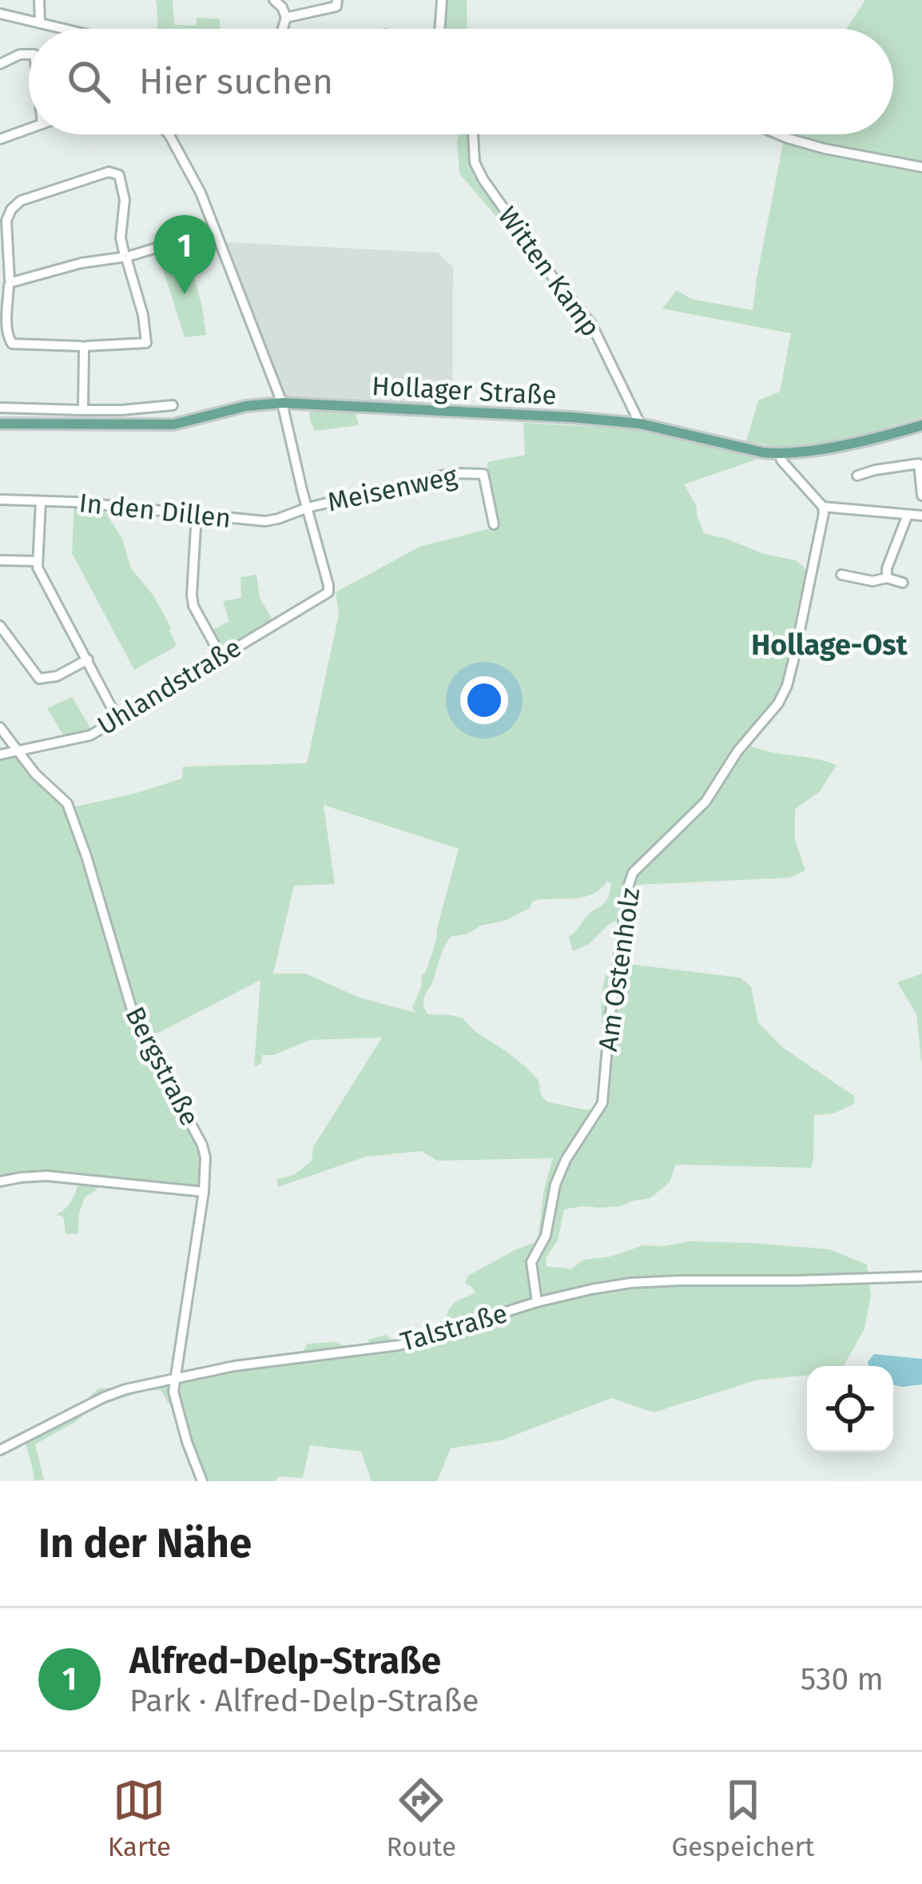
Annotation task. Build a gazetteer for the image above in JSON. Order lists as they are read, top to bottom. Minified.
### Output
{"streets":{"main road":["Hollager Straße"],"street":["Witten Kamp","Meisenweg","In den Dillen","Uhlandstraße","Am Ostenholz","Bergstraße","Talstraße"]},"crossings":[["Witten Kamp","Hollager Straße"],["Meisenweg","In den Dillen"],["Meisenweg","Uhlandstraße"],["In den Dillen","Uhlandstraße"],["Uhlandstraße","Bergstraße"],["Am Ostenholz","Talstraße"],["Bergstraße","Talstraße"]],"districts":["Hollage-Ost"],"page":{"search":"Hier suchen","pins":"1","heading":"In der Nähe","list":[{"mark":"1","name":"Alfred-Delp-Straße","note":"Park · Alfred-Delp-Straße","value":"530 m"}],"nav":["Karte","Route","Gespeichert"]}}
